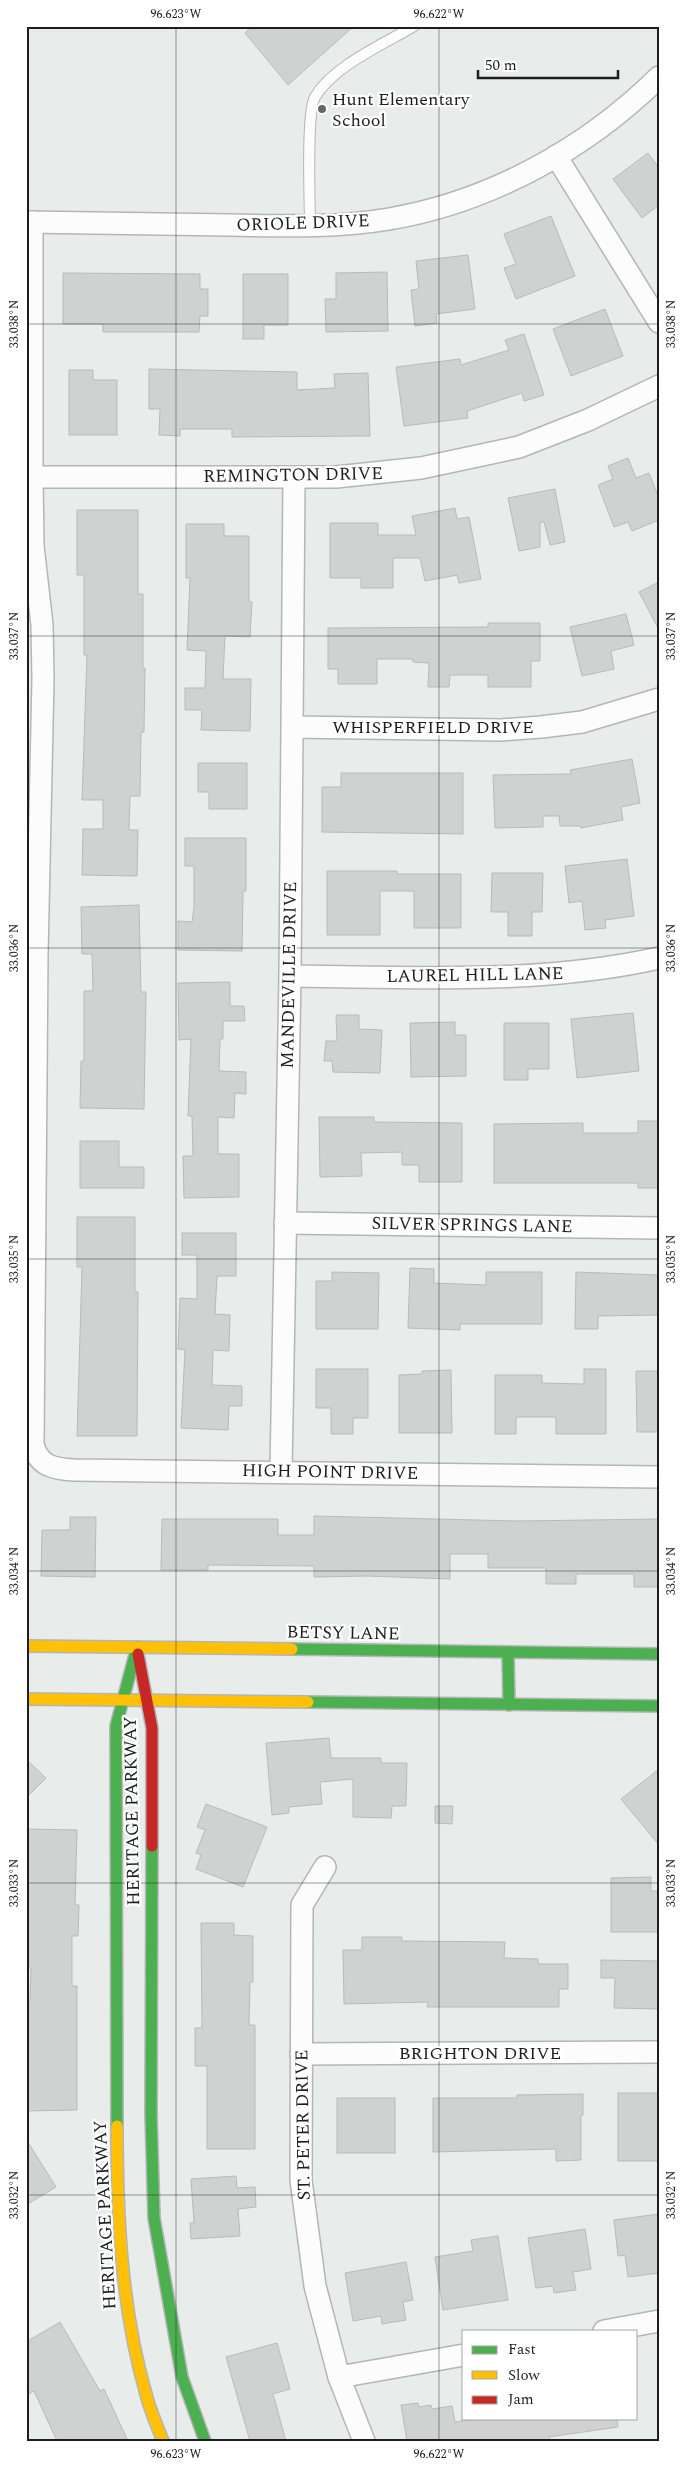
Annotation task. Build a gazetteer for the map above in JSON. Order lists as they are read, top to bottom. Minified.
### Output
{"streets":{"main road":["BETSY LANE","HERITAGE PARKWAY"],"street":["ORIOLE DRIVE","REMINGTON DRIVE","WHISPERFIELD DRIVE","MANDEVILLE DRIVE","LAUREL HILL LANE","SILVER SPRINGS LANE","HIGH POINT DRIVE","BRIGHTON DRIVE","ST. PETER DRIVE"]},"crossings":[["ORIOLE DRIVE","HIGH POINT DRIVE"],["REMINGTON DRIVE","MANDEVILLE DRIVE"],["REMINGTON DRIVE","HIGH POINT DRIVE"],["WHISPERFIELD DRIVE","MANDEVILLE DRIVE"],["MANDEVILLE DRIVE","LAUREL HILL LANE"],["MANDEVILLE DRIVE","SILVER SPRINGS LANE"],["MANDEVILLE DRIVE","HIGH POINT DRIVE"],["BETSY LANE","HERITAGE PARKWAY"],["BRIGHTON DRIVE","ST. PETER DRIVE"]],"places":["Hunt Elementary School"],"legend":["Fast","Slow","Jam"],"scale_bar":"50 m","coordinates":["96.623°W","96.622°W","33.038°N","33.037°N","33.036°N","33.035°N","33.034°N","33.033°N","33.032°N"]}
